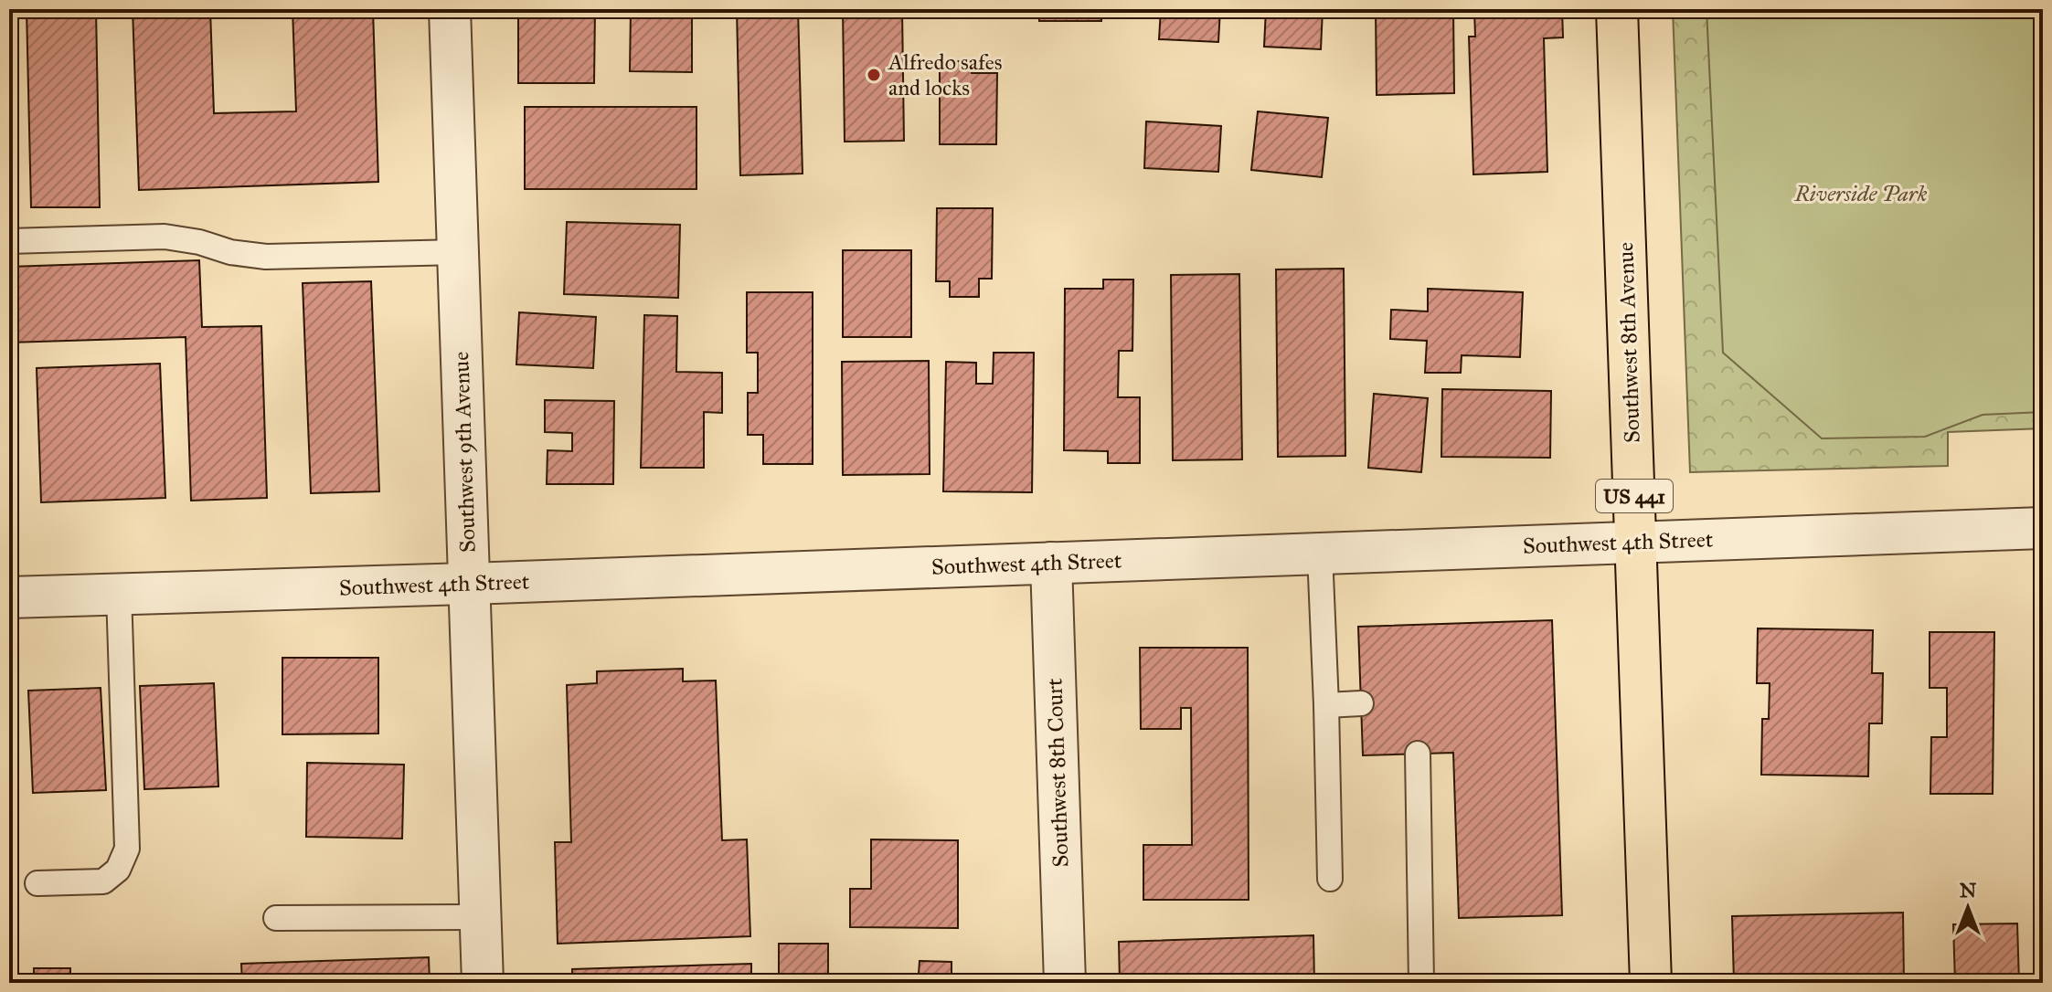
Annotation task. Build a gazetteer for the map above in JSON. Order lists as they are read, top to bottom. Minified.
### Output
{"streets":{"main road":["Southwest 8th Avenue","US 441"],"street":["Southwest 9th Avenue","Southwest 4th Street","Southwest 8th Court"]},"crossings":[["Southwest 8th Avenue","Southwest 4th Street"],["Southwest 9th Avenue","Southwest 4th Street"],["Southwest 4th Street","Southwest 8th Court"]],"parks":["Riverside Park"],"places":["Alfredo safes and locks"],"north":"top"}
